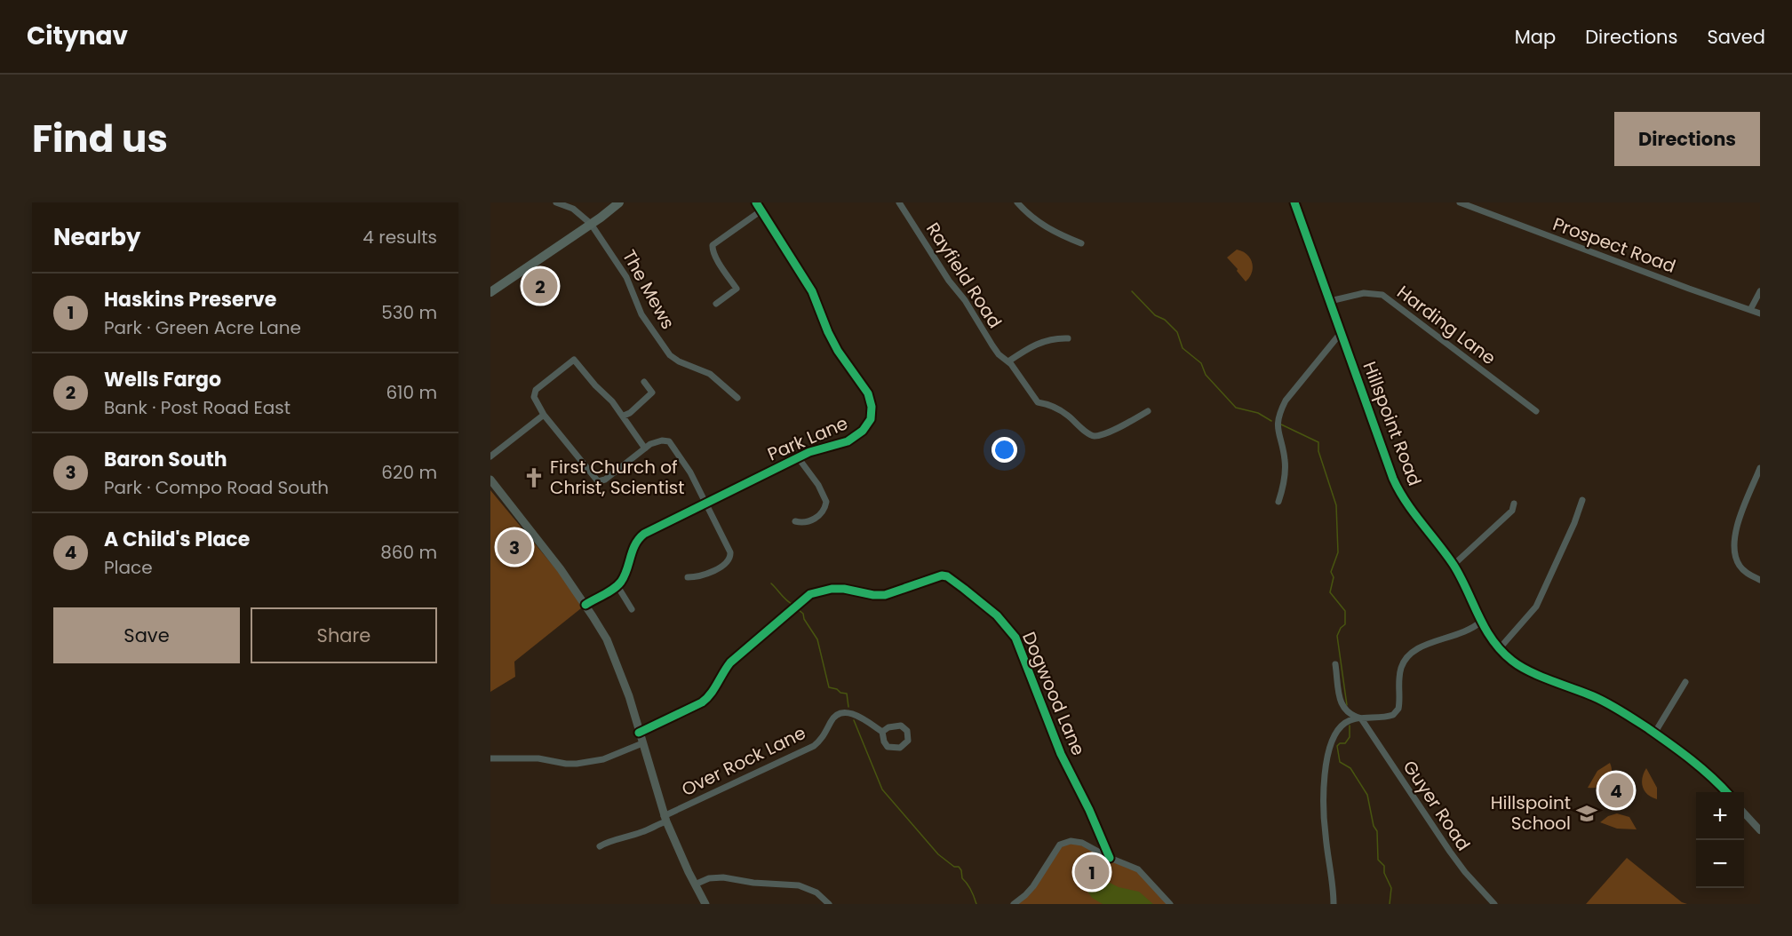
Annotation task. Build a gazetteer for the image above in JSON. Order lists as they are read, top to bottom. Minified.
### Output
{"streets":{"street":["Prospect Road","Rayfield Road","The Mews","Harding Lane","Hillspoint Road","Park Lane","Dogwood Lane","Over Rock Lane","Guyer Road"]},"crossings":[["Harding Lane","Hillspoint Road"]],"places":{"church":["First Church of Christ, Scientist"],"school or university":["Hillspoint School"]},"page":{"header":"Citynav","nav":["Map","Directions","Saved"],"title":"Find us","buttons":["Directions",["Save","Share"]],"heading":["Nearby","4 results"],"pins":["2","3","4","1"],"list":[{"mark":"1","name":"Haskins Preserve","note":"Park · Green Acre Lane","value":"530 m"},{"mark":"2","name":"Wells Fargo","note":"Bank · Post Road East","value":"610 m"},{"mark":"3","name":"Baron South","note":"Park · Compo Road South","value":"620 m"},{"mark":"4","name":"A Child's Place","note":"Place","value":"860 m"}],"map_buttons":["+","−"]}}
